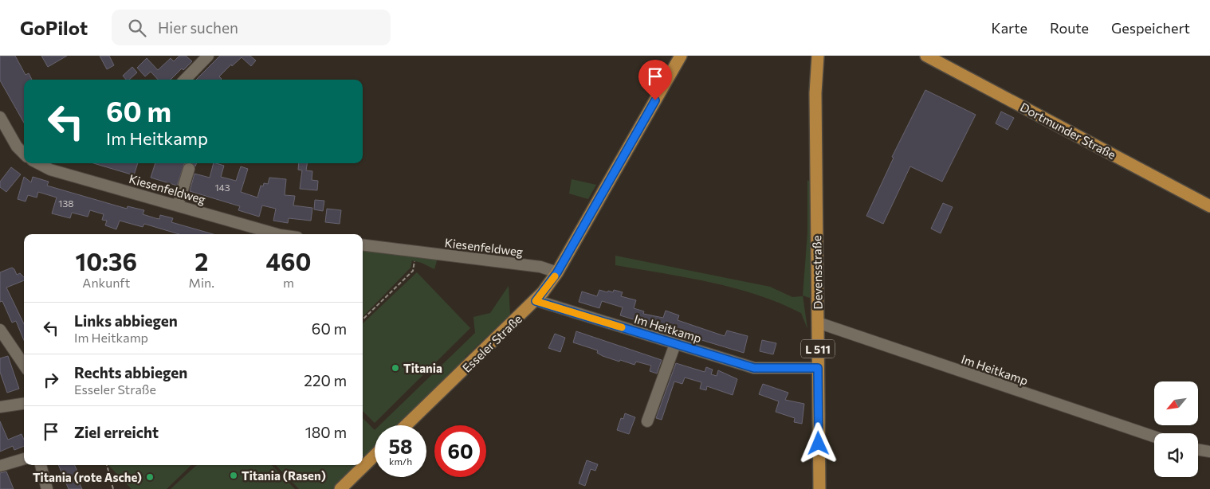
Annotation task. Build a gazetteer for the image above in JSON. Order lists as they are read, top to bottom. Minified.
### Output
{"streets":{"main road":["Dortmunder Straße","Devensstraße","Esseler Straße","L 511"],"street":["Kiesenfeldweg","Im Heitkamp"]},"crossings":[["Kiesenfeldweg","Esseler Straße"],["Devensstraße","Im Heitkamp"],["Im Heitkamp","Esseler Straße"]],"places":["Titania","Titania (Rasen)","Titania (rote Asche)"],"house_numbers":["143","138"],"north":"bottom left","page":{"header":"GoPilot","search":"Hier suchen","nav":["Karte","Route","Gespeichert"],"turn":["60 m","Im Heitkamp"],"eta":["10:36","Ankunft","2","Min.","460","m"],"list":[{"name":"Links abbiegen","note":"Im Heitkamp","value":"60 m"},{"name":"Rechts abbiegen","note":"Esseler Straße","value":"220 m"},{"name":"Ziel erreicht","value":"180 m"}],"speed":"58 km/h","limit":"60"}}
